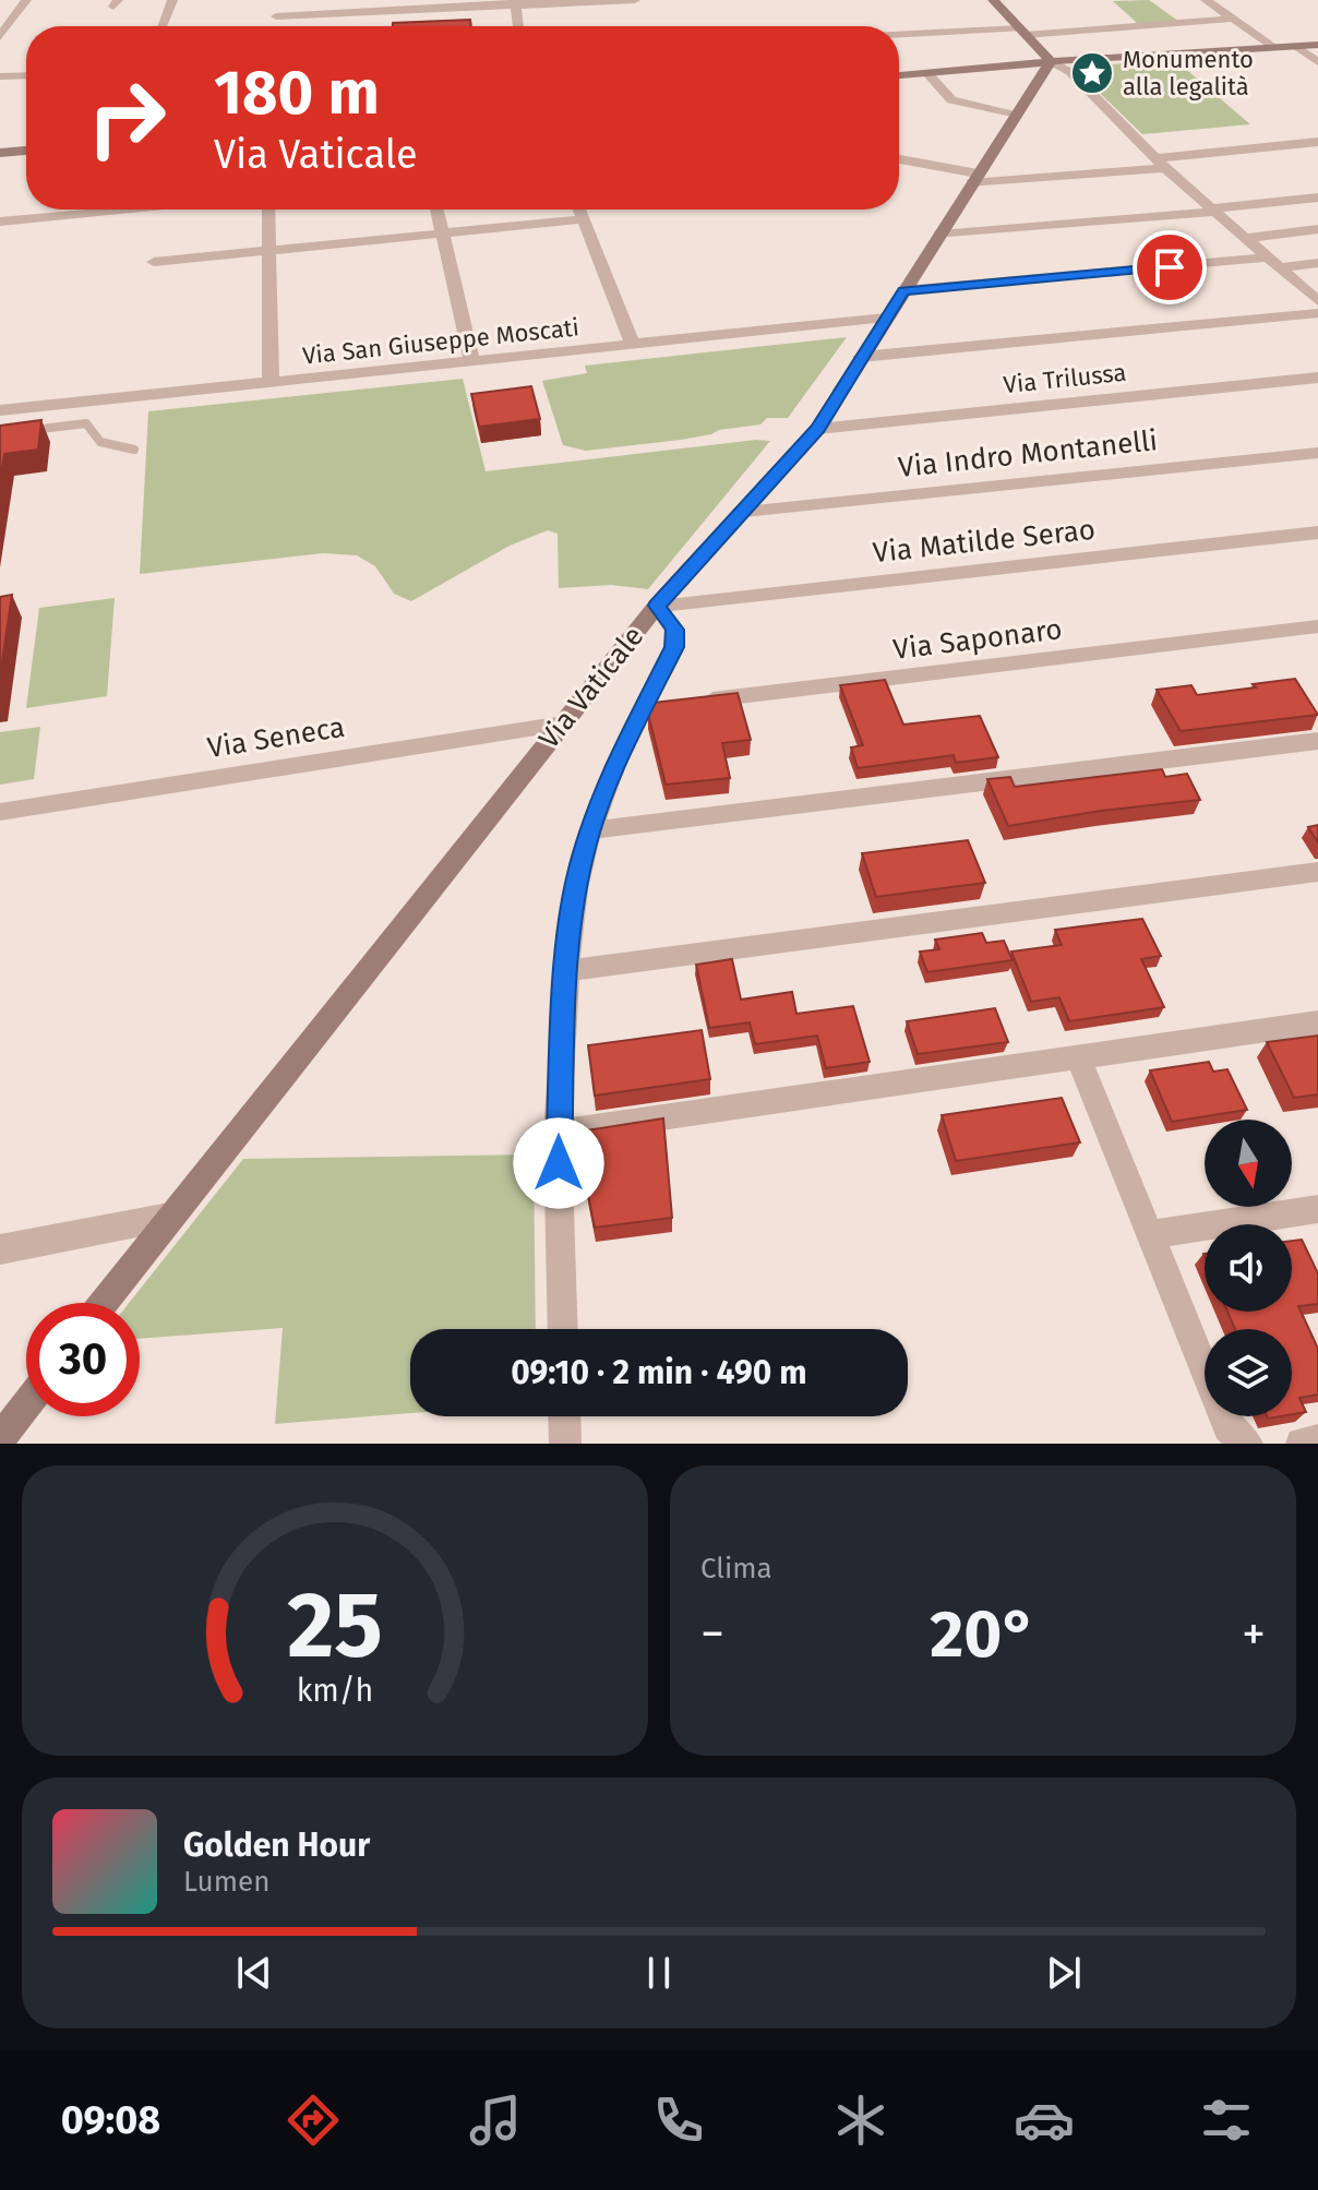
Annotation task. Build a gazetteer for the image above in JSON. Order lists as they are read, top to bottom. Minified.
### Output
{"streets":{"street":["Via San Giuseppe Moscati","Via Trilussa","Via Indro Montanelli","Via Matilde Serao","Via Saponaro","Via Vaticale","Via Seneca"]},"crossings":[["Via San Giuseppe Moscati","Via Vaticale"],["Via Trilussa","Via Vaticale"],["Via Indro Montanelli","Via Vaticale"],["Via Matilde Serao","Via Vaticale"],["Via Vaticale","Via Seneca"]],"places":{"place":["Monumento alla legalità"]},"north":"bottom","page":{"turn":["180 m","Via Vaticale"],"limit":"30","trip":"09:10 · 2 min · 490 m","tile":"Clima","heat":["−","20°","+"],"song":["Golden Hour","Lumen"],"tabs":"09:08","gauge":["25","km/h"]}}
